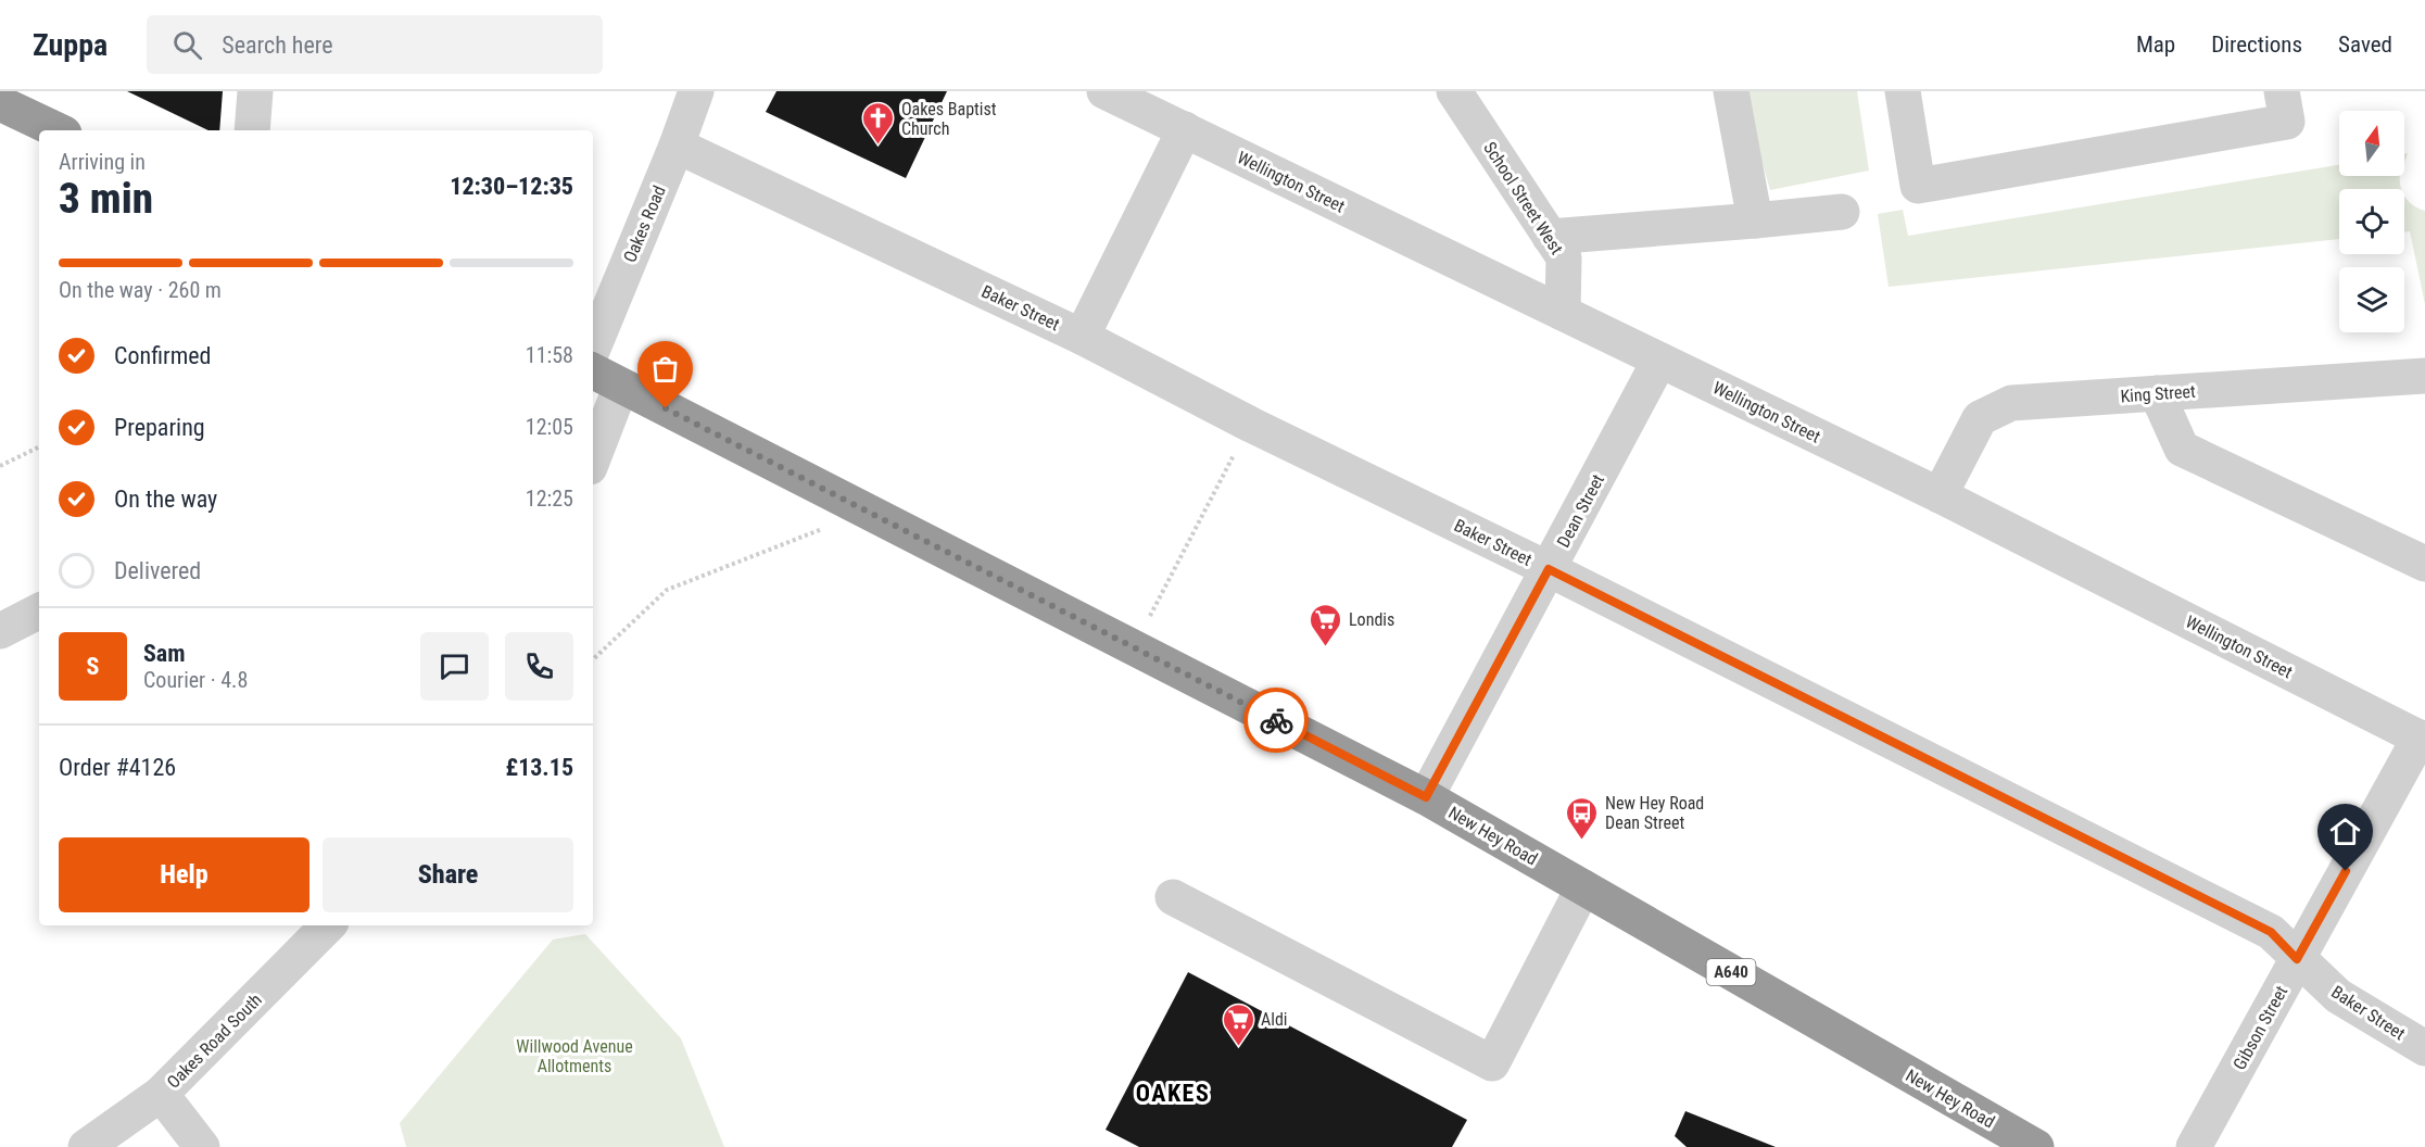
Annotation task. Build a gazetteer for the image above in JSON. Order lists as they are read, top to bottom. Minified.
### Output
{"streets":{"highway":["New Hey Road","A640"],"street":["Wellington Street","School Street West","Oakes Road","Baker Street","King Street","Dean Street","Gibson Street","Oakes Road South"]},"crossings":[["Wellington Street","School Street West"],["Wellington Street","King Street"],["Wellington Street","Dean Street"],["Wellington Street","Gibson Street"],["Oakes Road","Baker Street"],["Baker Street","Dean Street"],["Baker Street","Gibson Street"],["Dean Street","New Hey Road"]],"districts":["OAKES"],"parks":["Willwood Avenue Allotments"],"places":{"church":["Oakes Baptist Church"],"supermarket":["Londis","Aldi"],"bus stop":["New Hey Road Dean Street"]},"north":"top","page":{"header":"Zuppa","search":"Search here","nav":["Map","Directions","Saved"],"heading":["3 min","Arriving in","12:30–12:35"],"panel":["Sam","Courier · 4.8","Order #4126","£13.15"],"bar":"On the way · 260 m","list":[["Confirmed","11:58"],["Preparing","12:05"],["On the way","12:25"],"Delivered"],"round":"S","buttons":["Help","Share"]}}
